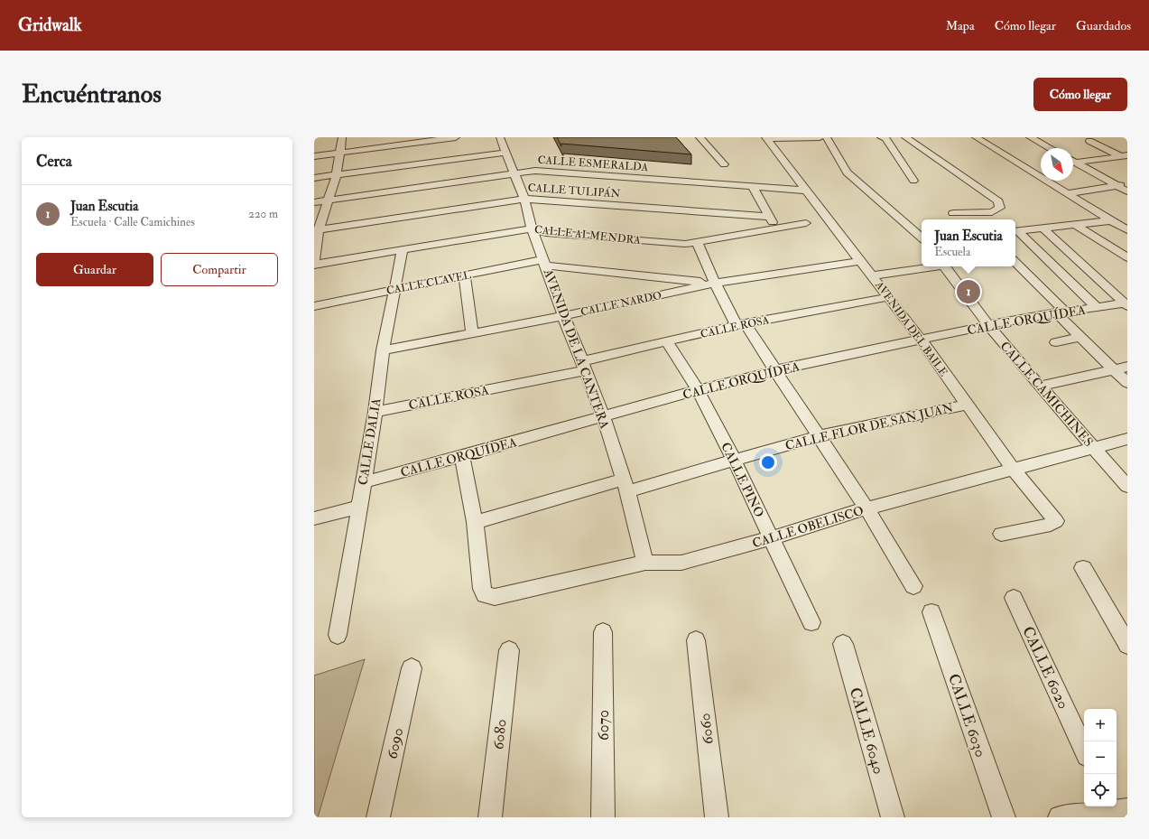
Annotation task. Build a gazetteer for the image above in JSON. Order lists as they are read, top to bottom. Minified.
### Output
{"streets":{"street":["CALLE ESMERALDA","CALLE TULIPÁN","CALLE ALMENDRA","CALLE CLAVEL","CALLE NARDO","CALLE ORQUÍDEA","CALLE ROSA","AVENIDA DEL BAILE","AVENIDA DE LA CANTERA","CALLE CAMICHINES","CALLE FLOR DE SAN JUAN","CALLE DALIA","CALLE PINO","CALLE OBELISCO","CALLE 6020","CALLE 6030","6070","6060","CALLE 6040","6080","6090"]},"crossings":[["CALLE ESMERALDA","AVENIDA DEL BAILE"],["CALLE ESMERALDA","AVENIDA DE LA CANTERA"],["CALLE TULIPÁN","AVENIDA DE LA CANTERA"],["CALLE ALMENDRA","AVENIDA DE LA CANTERA"],["CALLE ALMENDRA","CALLE DALIA"],["CALLE CLAVEL","CALLE NARDO"],["CALLE CLAVEL","AVENIDA DE LA CANTERA"],["CALLE CLAVEL","CALLE DALIA"],["CALLE NARDO","AVENIDA DEL BAILE"],["CALLE NARDO","AVENIDA DE LA CANTERA"],["CALLE NARDO","CALLE DALIA"],["CALLE ORQUÍDEA","AVENIDA DEL BAILE"],["CALLE ORQUÍDEA","AVENIDA DE LA CANTERA"],["CALLE ORQUÍDEA","CALLE CAMICHINES"],["CALLE ORQUÍDEA","CALLE DALIA"],["CALLE ORQUÍDEA","CALLE PINO"],["CALLE ROSA","AVENIDA DEL BAILE"],["CALLE ROSA","AVENIDA DE LA CANTERA"],["CALLE ROSA","CALLE DALIA"],["CALLE ROSA","CALLE PINO"],["AVENIDA DEL BAILE","CALLE FLOR DE SAN JUAN"],["AVENIDA DEL BAILE","CALLE OBELISCO"],["AVENIDA DE LA CANTERA","CALLE FLOR DE SAN JUAN"],["AVENIDA DE LA CANTERA","CALLE OBELISCO"],["CALLE CAMICHINES","CALLE OBELISCO"],["CALLE FLOR DE SAN JUAN","CALLE PINO"],["CALLE FLOR DE SAN JUAN","CALLE OBELISCO"],["CALLE PINO","CALLE OBELISCO"]],"north":"bottom right","page":{"header":"Gridwalk","nav":["Mapa","Cómo llegar","Guardados"],"buttons":["Cómo llegar",["Guardar","Compartir"]],"title":"Encuéntranos","heading":"Cerca","list":[{"mark":"1","name":"Juan Escutia","note":"Escuela · Calle Camichines","value":"220 m"}],"popup":["Juan Escutia","Escuela"],"pins":"1","map_buttons":["+","−"]}}
